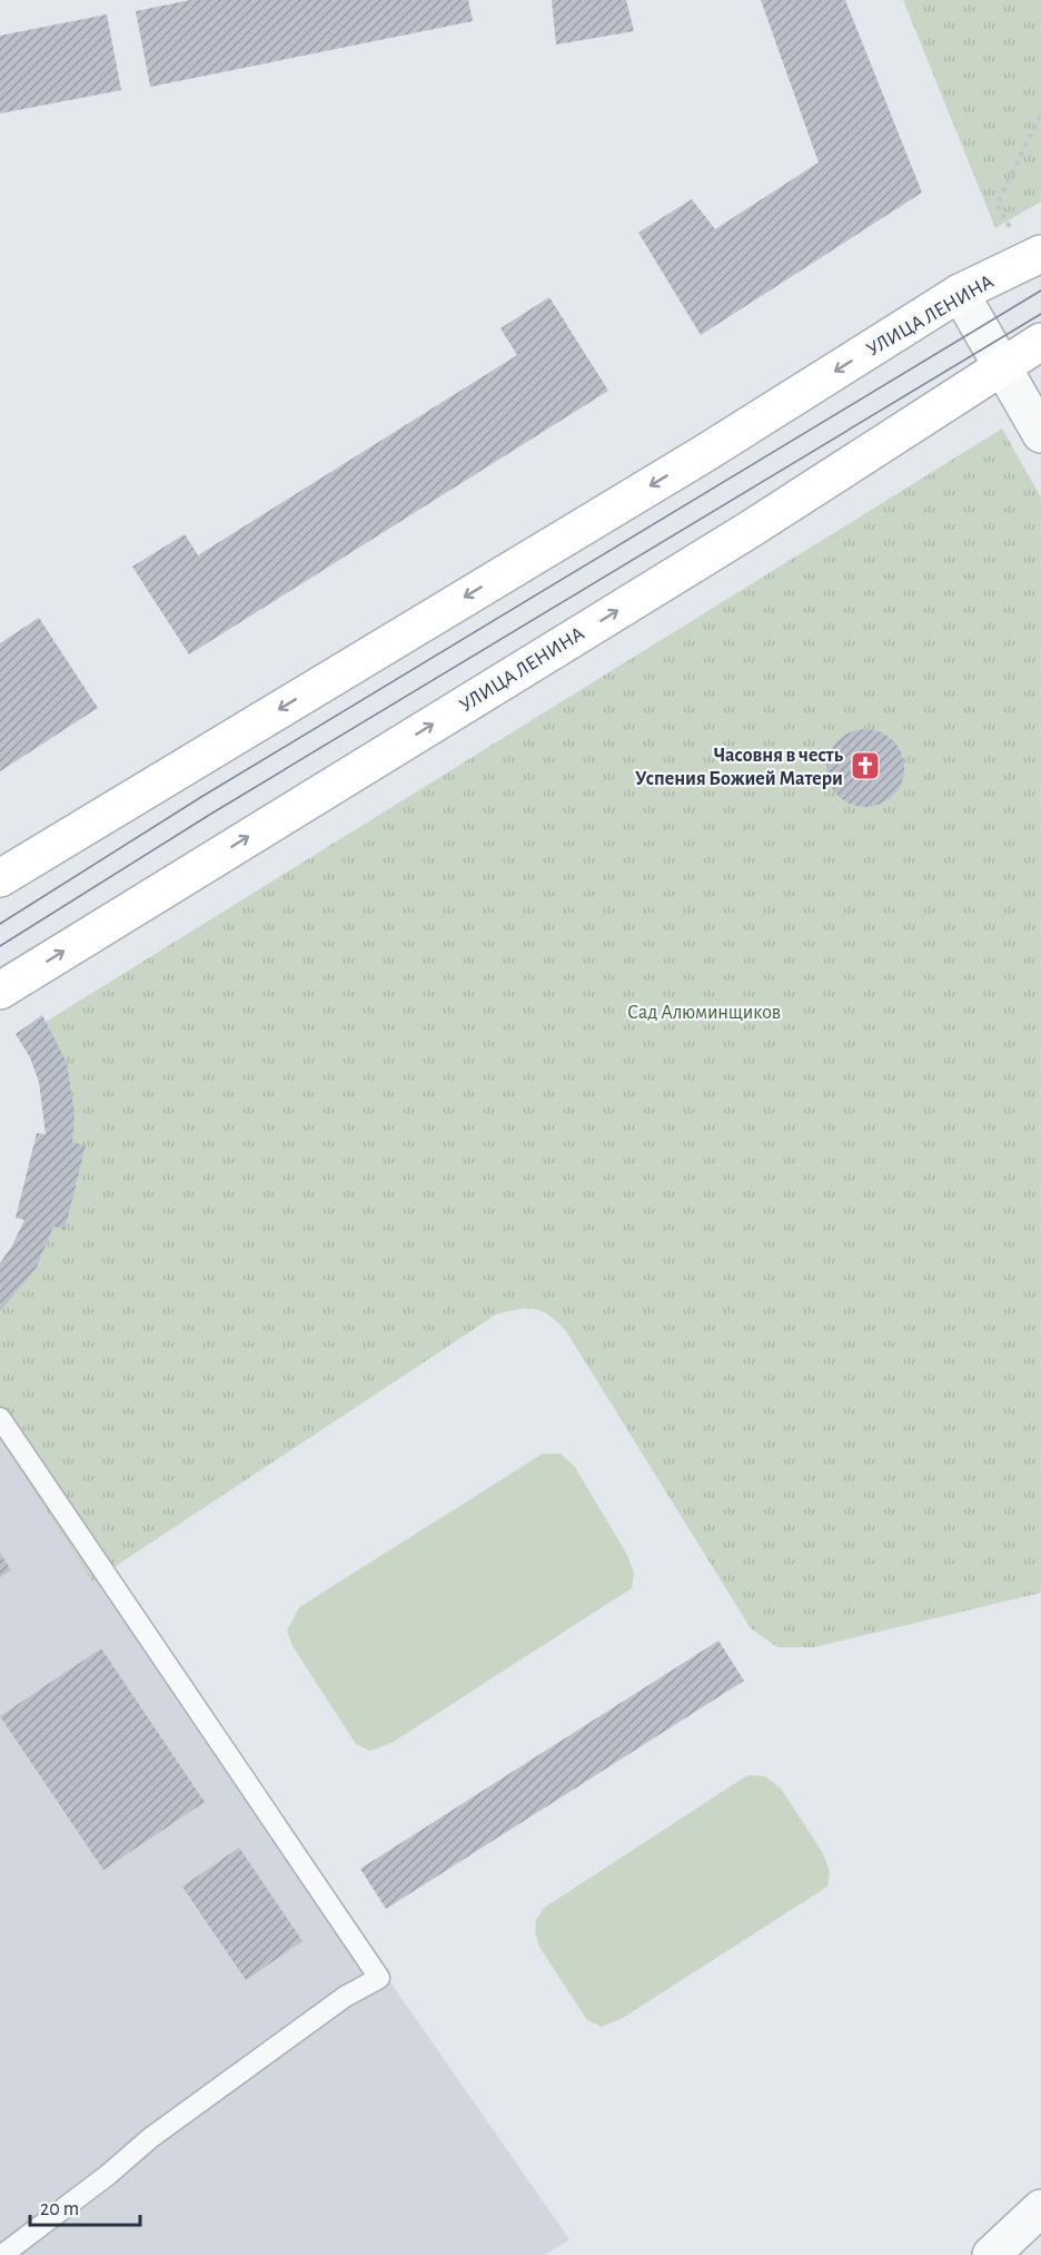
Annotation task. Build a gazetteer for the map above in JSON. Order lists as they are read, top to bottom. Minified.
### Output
{"streets":{"main road":["УЛИЦА ЛЕНИНА"]},"parks":["Сад Алюминщиков"],"places":{"church":["Часовня в честь Успения Божией Матери"]},"scale_bar":"20 m"}
